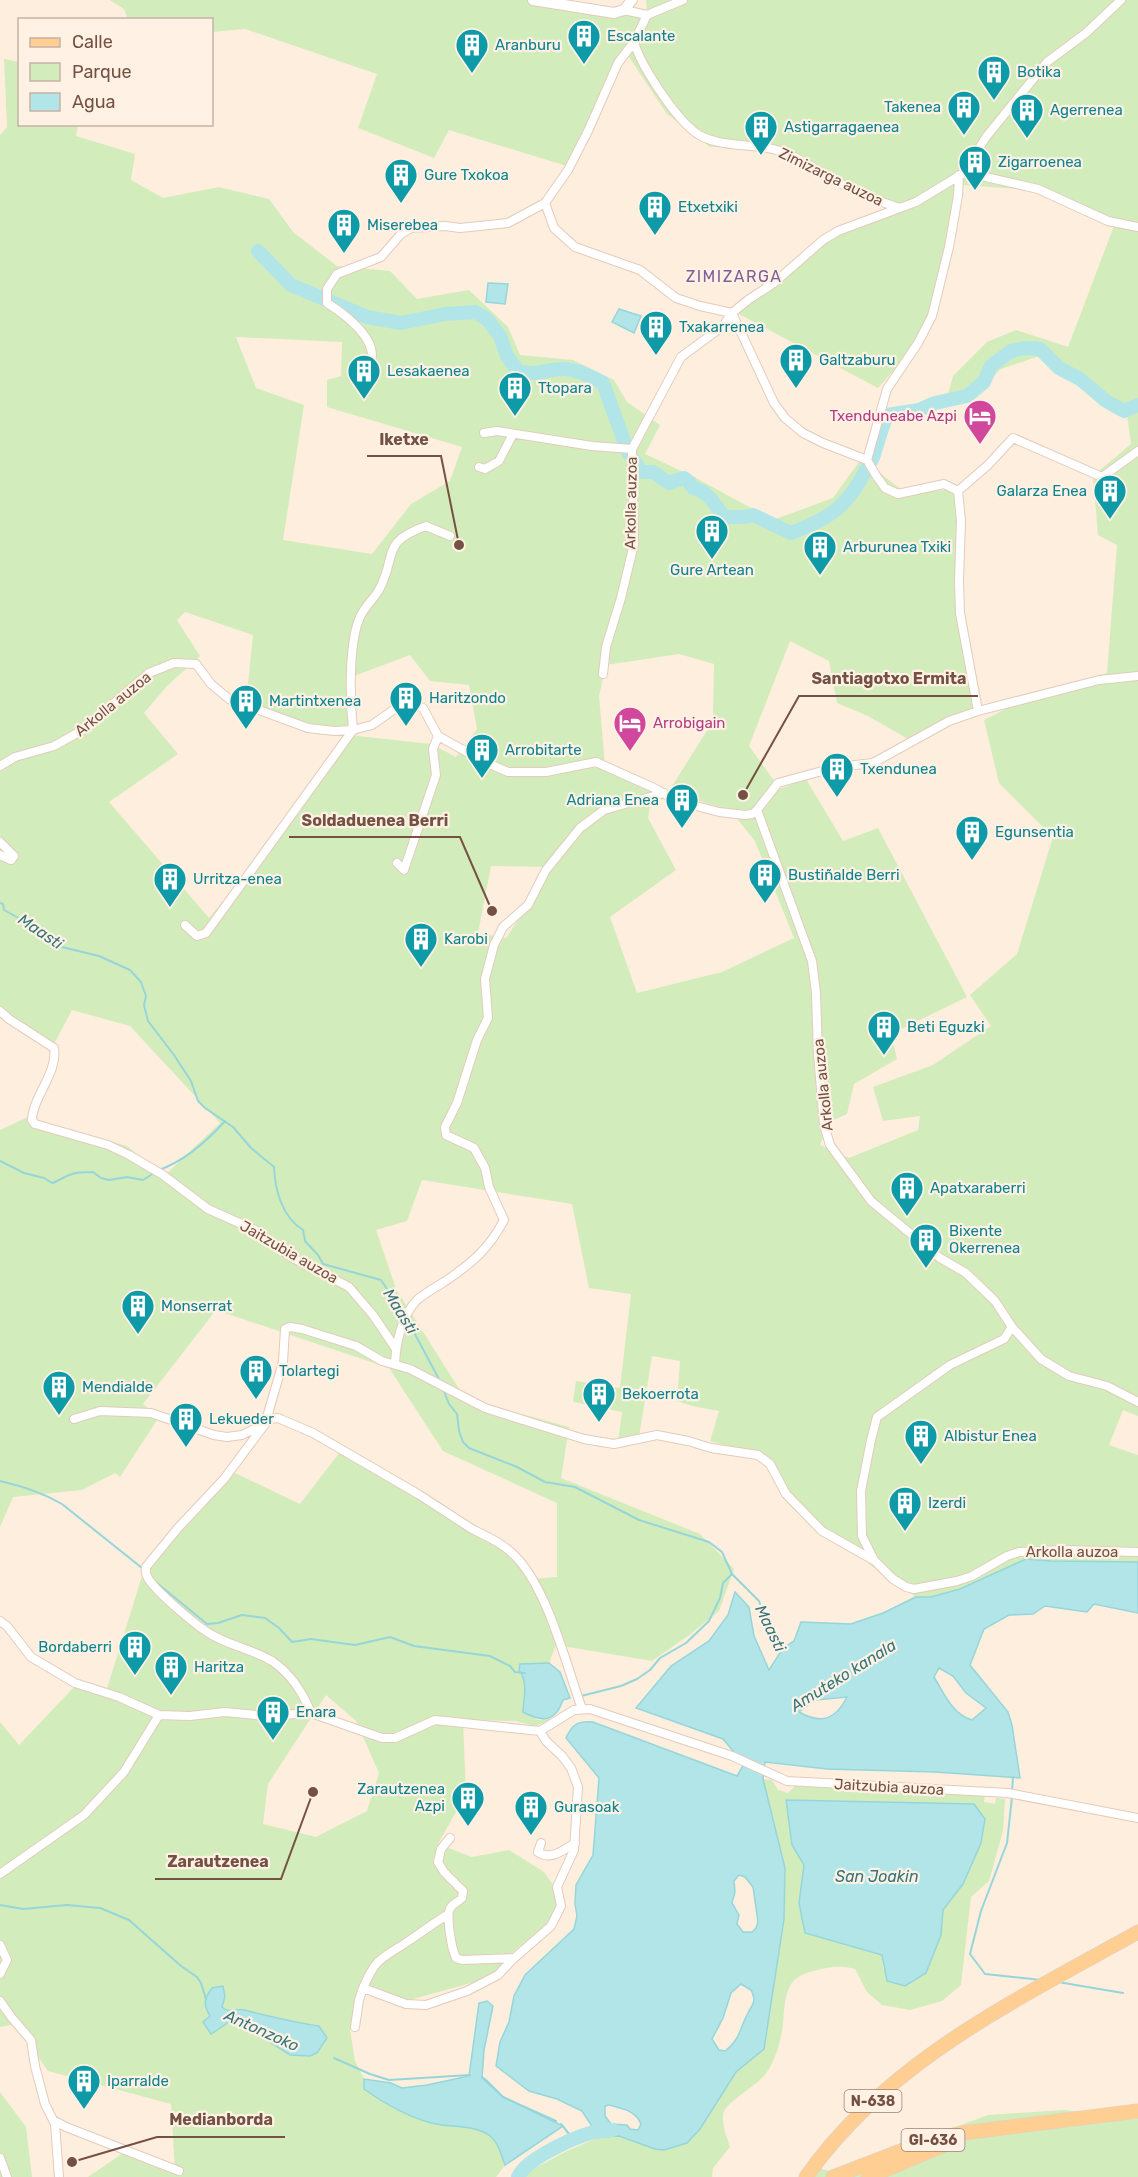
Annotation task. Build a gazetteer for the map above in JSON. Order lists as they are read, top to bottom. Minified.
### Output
{"streets":{"main road":["N-638","GI-636"],"street":["Zimizarga auzoa","Arkolla auzoa","Jaitzubia auzoa"]},"crossings":[["Zimizarga auzoa","Arkolla auzoa"]],"districts":["ZIMIZARGA"],"water":["Maasti","Amuteko kanala","San Joakin","Antonzoko"],"places":{"building":["Escalante","Aranburu","Botika","Takenea","Agerrenea","Astigarragaenea","Zigarroenea","Gure Txokoa","Etxetxiki","Miserebea","Txakarrenea","Galtzaburu","Lesakaenea","Ttopara","Galarza Enea","Gure Artean","Arburunea Txiki","Haritzondo","Martintxenea","Arrobitarte","Txendunea","Adriana Enea","Egunsentia","Bustiñalde Berri","Urritza-enea","Karobi","Beti Eguzki","Apatxaraberri","Bixente Okerrenea","Monserrat","Tolartegi","Mendialde","Bekoerrota","Lekueder","Albistur Enea","Izerdi","Bordaberri","Haritza","Enara","Zarautzenea Azpi","Gurasoak","Iparralde"],"hotel":["Txenduneabe Azpi","Arrobigain"],"other":["Iketxe","Santiagotxo Ermita","Soldaduenea Berri","Zarautzenea","Medianborda"]},"legend":["Calle","Parque","Agua"]}
